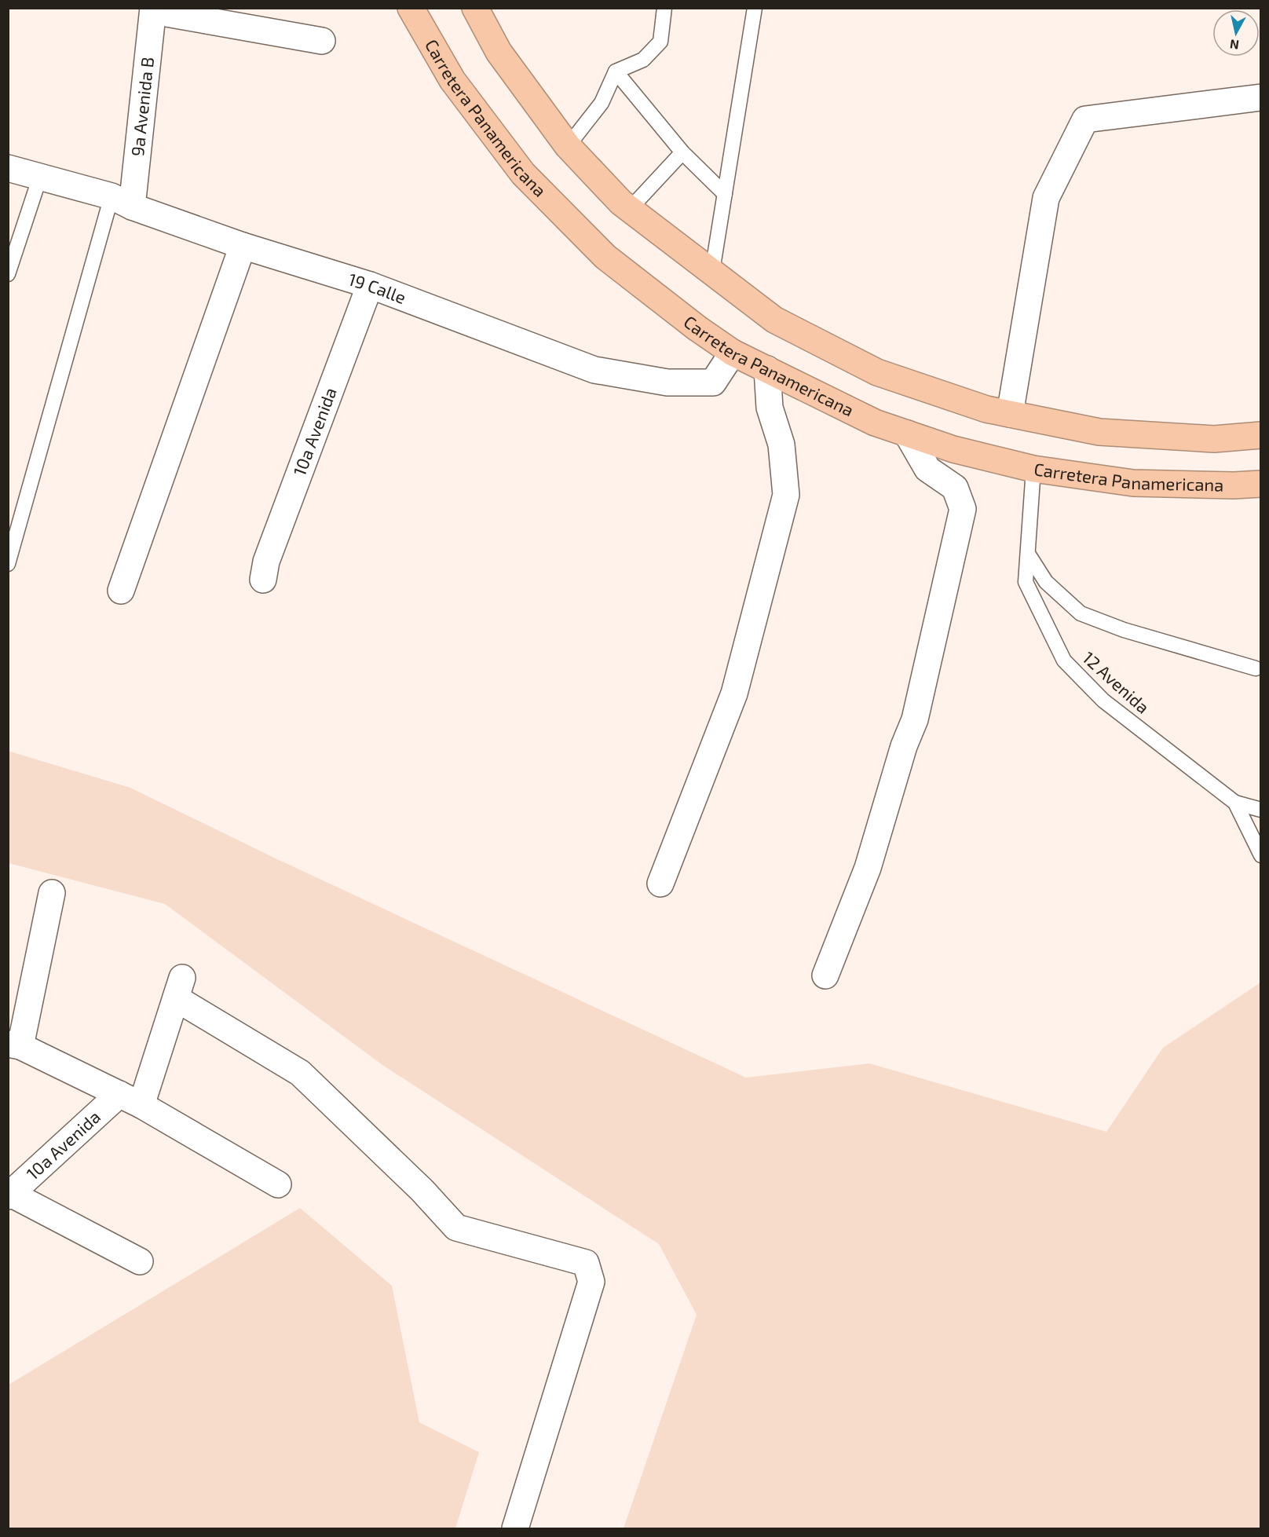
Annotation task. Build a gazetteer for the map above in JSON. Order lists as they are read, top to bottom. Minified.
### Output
{"streets":{"highway":["Carretera Panamericana"],"street":["9a Avenida B","19 Calle","10a Avenida"],"lane":["12 Avenida"]},"crossings":[["9a Avenida B","19 Calle"],["Carretera Panamericana","19 Calle"],["Carretera Panamericana","12 Avenida"],["19 Calle","10a Avenida"]],"north":"bottom"}
